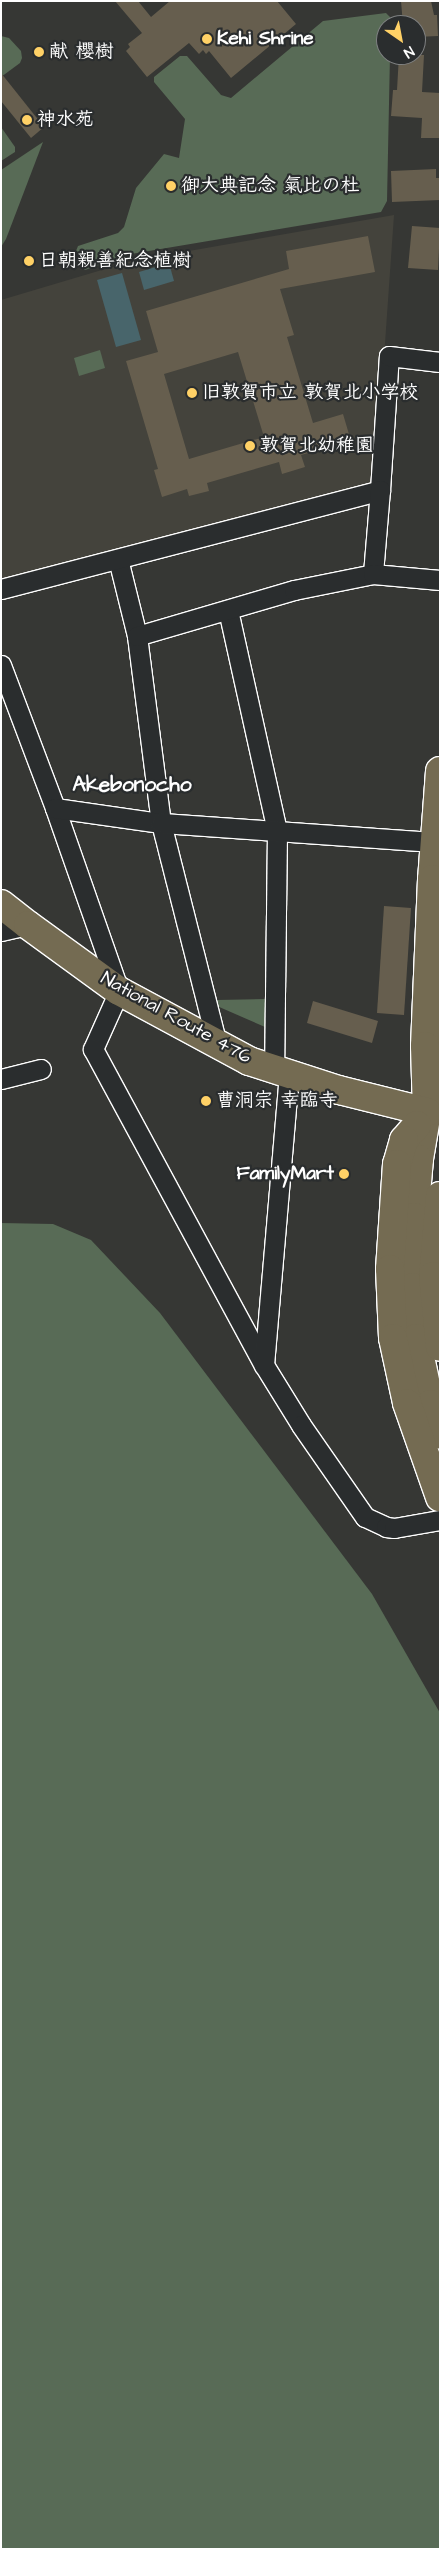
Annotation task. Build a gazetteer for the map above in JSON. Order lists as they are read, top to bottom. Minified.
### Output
{"streets":{"highway":["National Route 476"]},"districts":["Akebonocho"],"places":["Kehi Shrine","献 櫻樹","神水苑","御大典記念 氣比の杜","日朝親善紀念植樹","旧敦賀市立 敦賀北小学校","敦賀北幼稚園","曹洞宗 幸臨寺","FamilyMart"],"north":"bottom right"}
